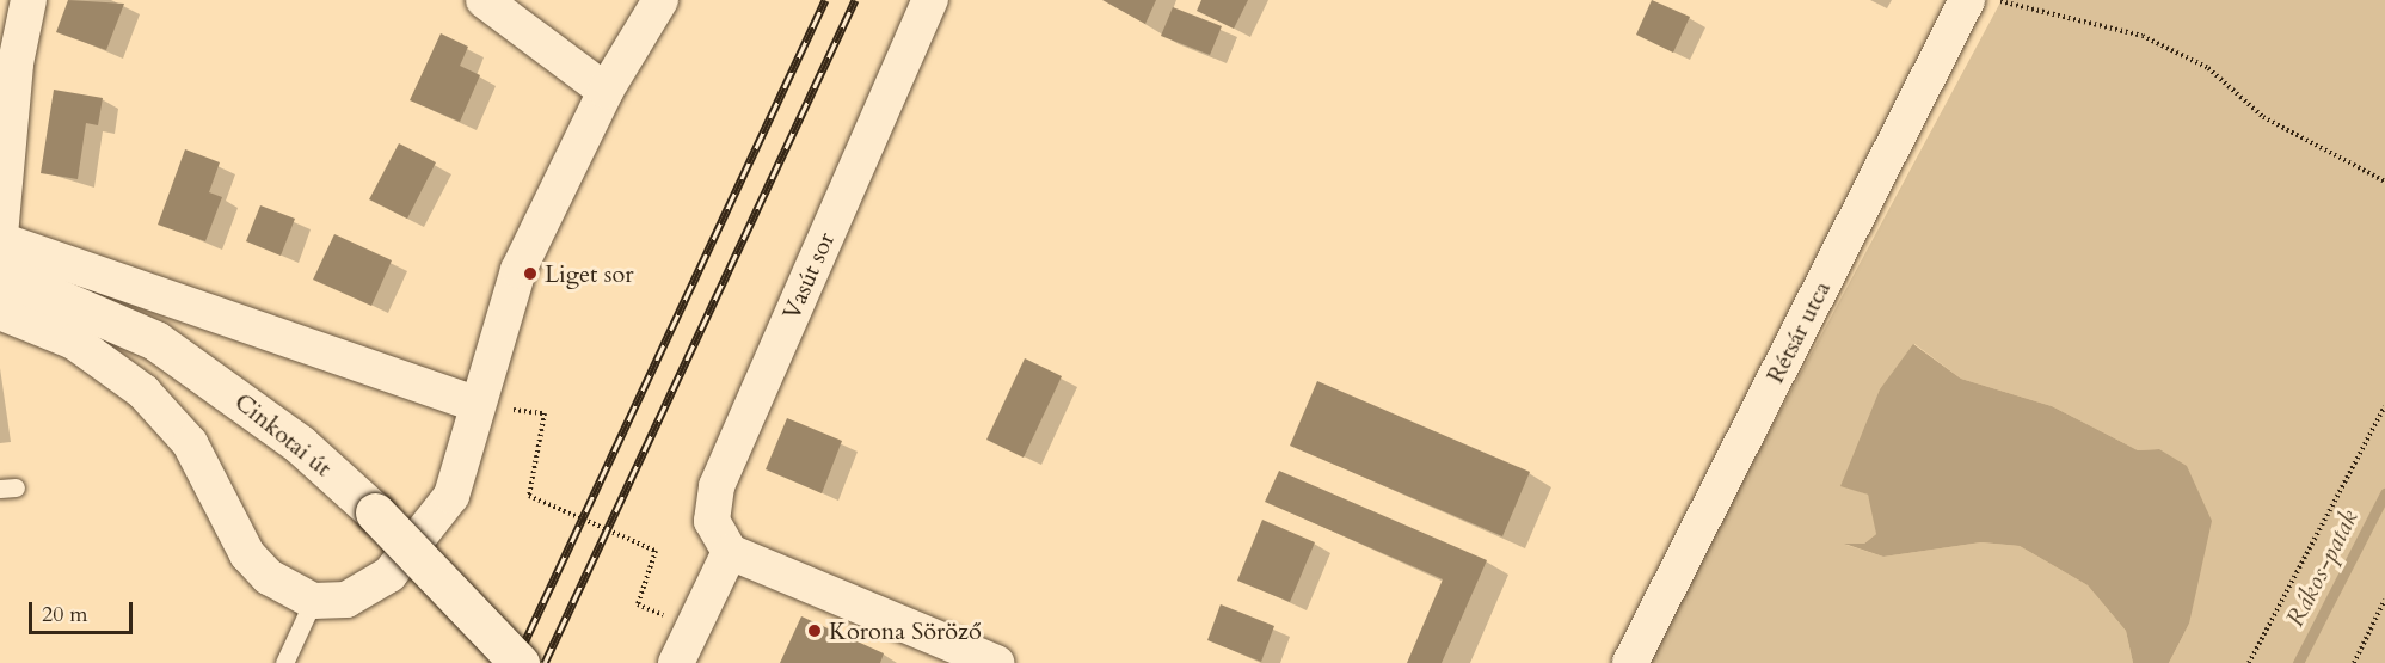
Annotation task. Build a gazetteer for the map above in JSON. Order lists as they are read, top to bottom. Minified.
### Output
{"streets":{"main road":["Cinkotai út"],"street":["Vasút sor","Rétsár utca"]},"water":["Rákos-patak"],"places":["Liget sor","Korona Söröző"],"scale_bar":"20 m"}
